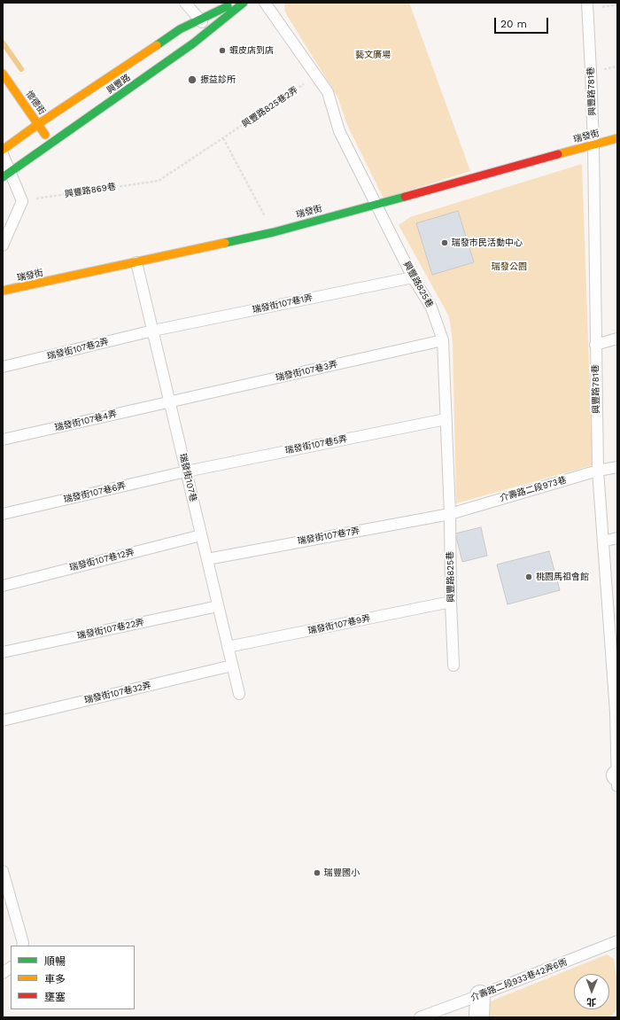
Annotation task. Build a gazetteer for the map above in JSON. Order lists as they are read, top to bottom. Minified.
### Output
{"streets":{"street":["興豐路","懷德街","瑞發街"],"lane":["興豐路781巷","興豐路825巷","瑞發街107巷1弄","瑞發街107巷2弄","瑞發街107巷3弄","瑞發街107巷4弄","瑞發街107巷5弄","瑞發街107巷","介壽路二段973巷","瑞發街107巷6弄","瑞發街107巷7弄","瑞發街107巷12弄","瑞發街107巷9弄","瑞發街107巷22弄","瑞發街107巷32弄","介壽路二段933巷42弄6衖"],"path":["興豐路825巷2弄","興豐路869巷"]},"crossings":[["興豐路","懷德街"],["興豐路781巷","瑞發街"],["興豐路781巷","介壽路二段973巷"],["興豐路825巷2弄","興豐路869巷"],["興豐路825巷2弄","興豐路825巷"],["瑞發街","興豐路825巷"],["瑞發街","瑞發街107巷"],["興豐路825巷","瑞發街107巷1弄"],["興豐路825巷","瑞發街107巷3弄"],["興豐路825巷","瑞發街107巷5弄"],["興豐路825巷","介壽路二段973巷"],["興豐路825巷","瑞發街107巷7弄"],["興豐路825巷","瑞發街107巷9弄"],["瑞發街107巷1弄","瑞發街107巷2弄"],["瑞發街107巷1弄","瑞發街107巷"],["瑞發街107巷2弄","瑞發街107巷"],["瑞發街107巷3弄","瑞發街107巷4弄"],["瑞發街107巷3弄","瑞發街107巷"],["瑞發街107巷4弄","瑞發街107巷"],["瑞發街107巷5弄","瑞發街107巷"],["瑞發街107巷5弄","瑞發街107巷6弄"],["瑞發街107巷","瑞發街107巷6弄"],["瑞發街107巷","瑞發街107巷7弄"],["瑞發街107巷","瑞發街107巷12弄"],["瑞發街107巷","瑞發街107巷9弄"],["瑞發街107巷","瑞發街107巷22弄"],["瑞發街107巷","瑞發街107巷32弄"],["介壽路二段973巷","瑞發街107巷7弄"]],"parks":["藝文廣場","瑞發公園"],"places":["蝦皮店到店","振益診所","瑞發市民活動中心","桃園馬祖會館","瑞豐國小"],"legend":["順暢","車多","壅塞"],"scale_bar":"20 m","north":"bottom"}
